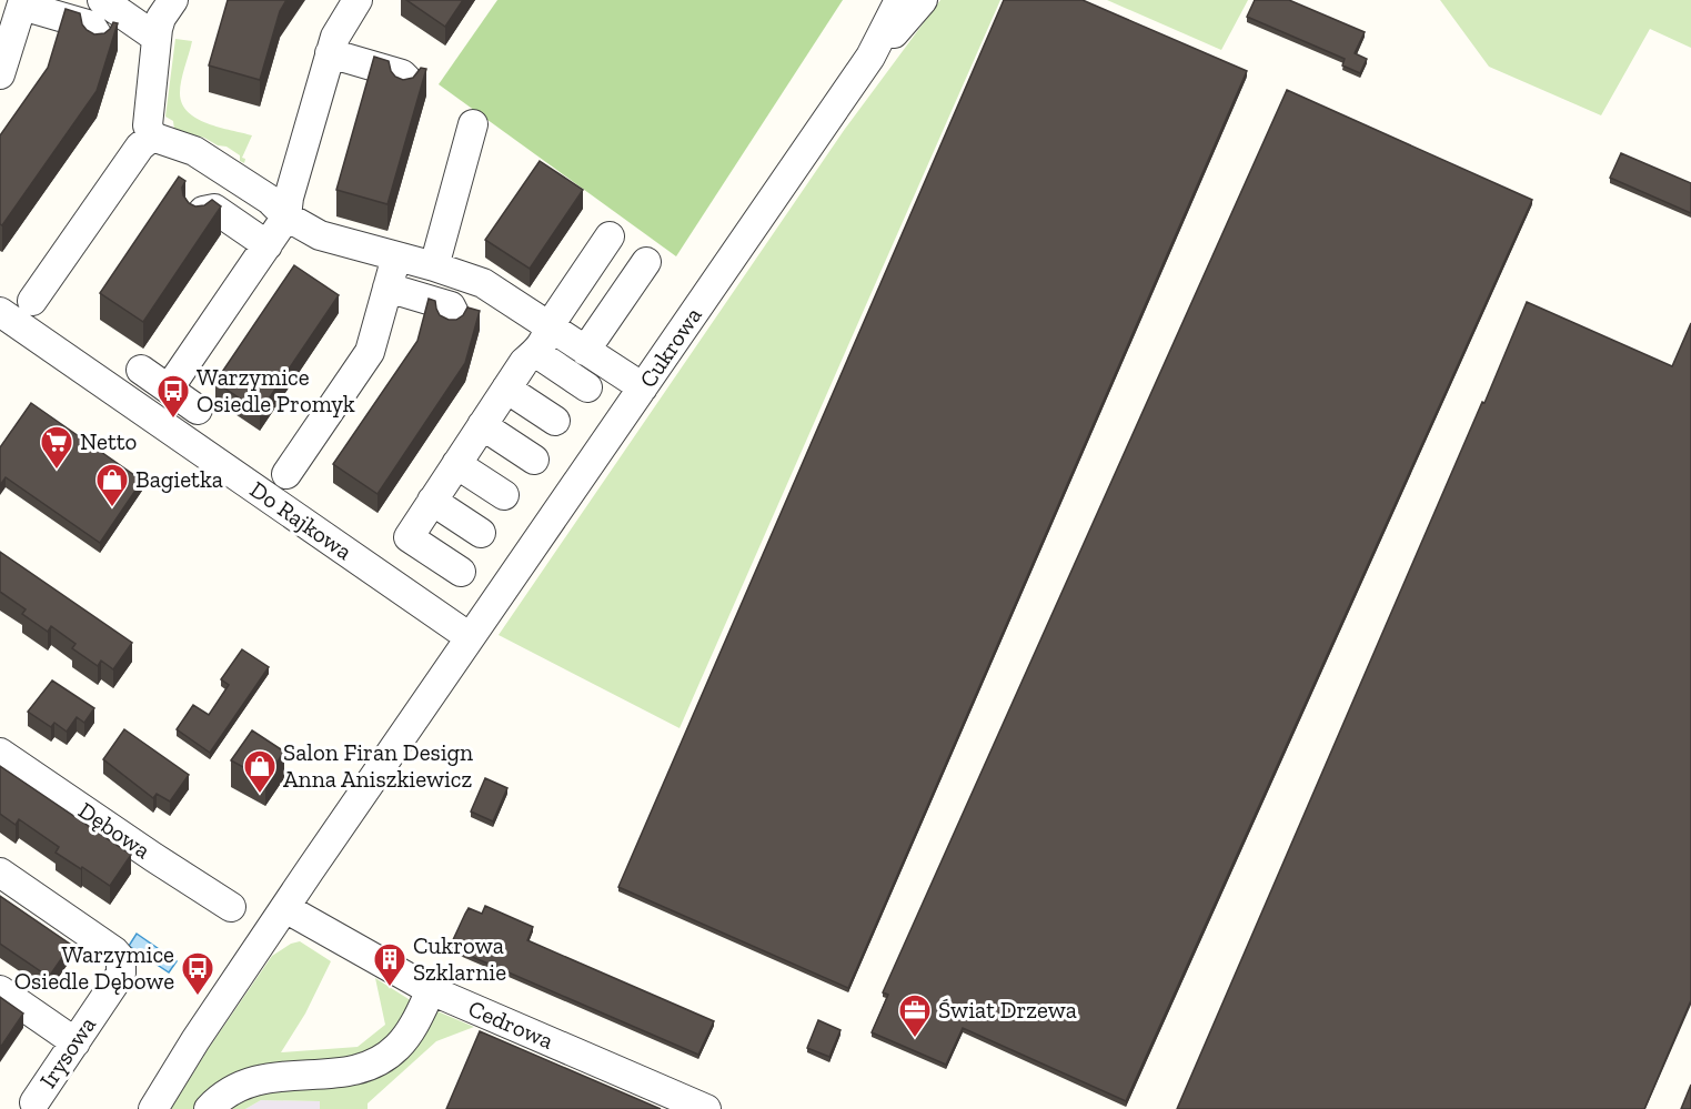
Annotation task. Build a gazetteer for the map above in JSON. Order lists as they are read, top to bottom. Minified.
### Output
{"streets":{"street":["Cukrowa","Do Rajkowa","Dębowa","Cedrowa","Irysowa"]},"crossings":[["Cukrowa","Do Rajkowa"],["Cukrowa","Cedrowa"]],"places":{"bus stop":["Warzymice Osiedle Promyk","Warzymice Osiedle Dębowe"],"supermarket":["Netto"],"shop":["Bagietka","Salon Firan Design Anna Aniszkiewicz"],"building":["Cukrowa Szklarnie"],"office":["Świat Drzewa"]}}
